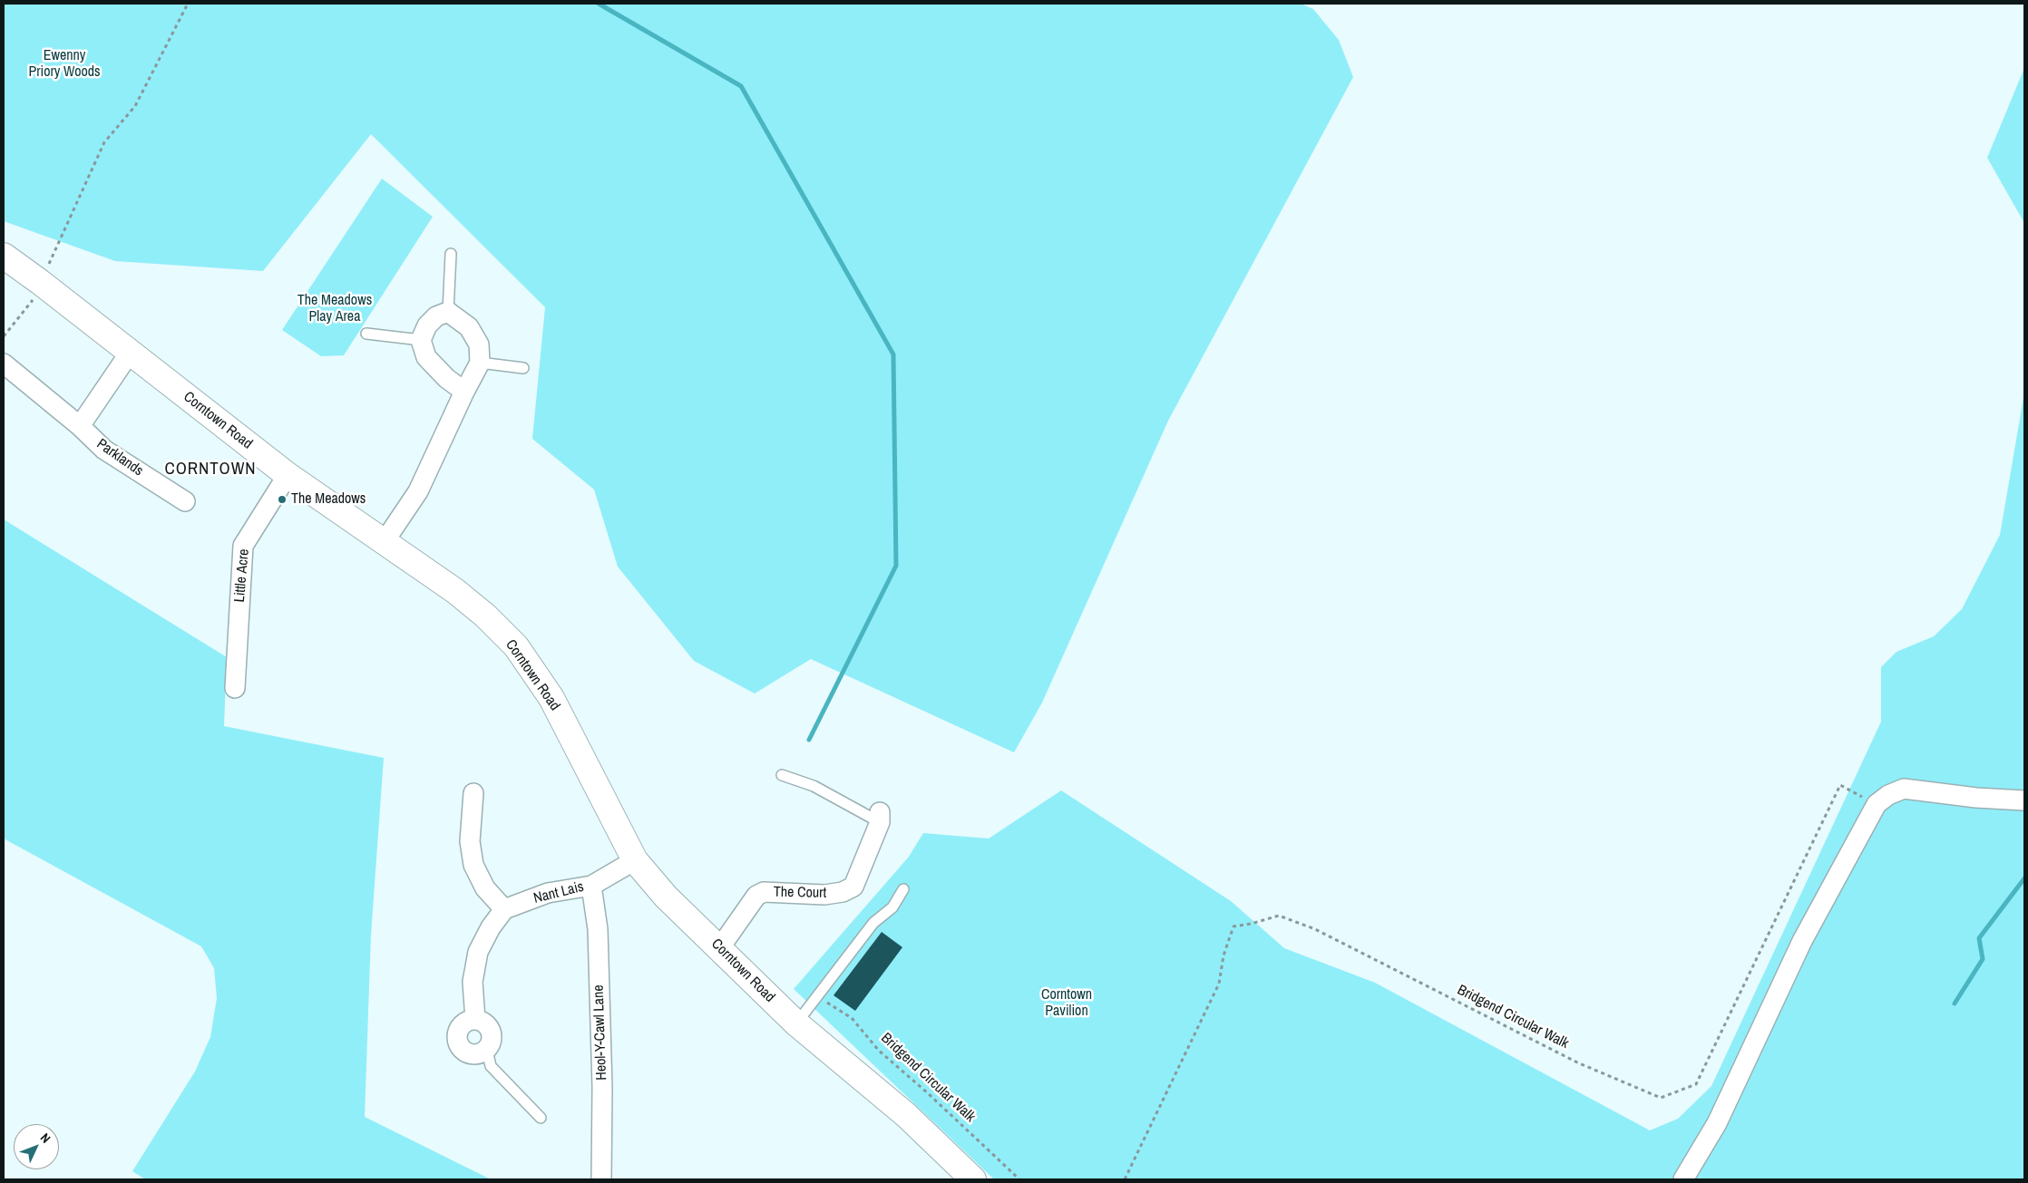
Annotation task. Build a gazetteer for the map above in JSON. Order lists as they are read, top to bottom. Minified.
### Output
{"streets":{"main road":["Corntown Road"],"street":["Parklands","Little Acre","Nant Lais","The Court","Heol-Y-Cawl Lane"],"path":["Bridgend Circular Walk"]},"crossings":[["Corntown Road","Little Acre"],["Corntown Road","Nant Lais"],["Corntown Road","The Court"],["Nant Lais","Heol-Y-Cawl Lane"]],"districts":["CORNTOWN"],"parks":["Ewenny Priory Woods","The Meadows Play Area","Corntown Pavilion"],"places":["The Meadows"],"north":"top right"}
